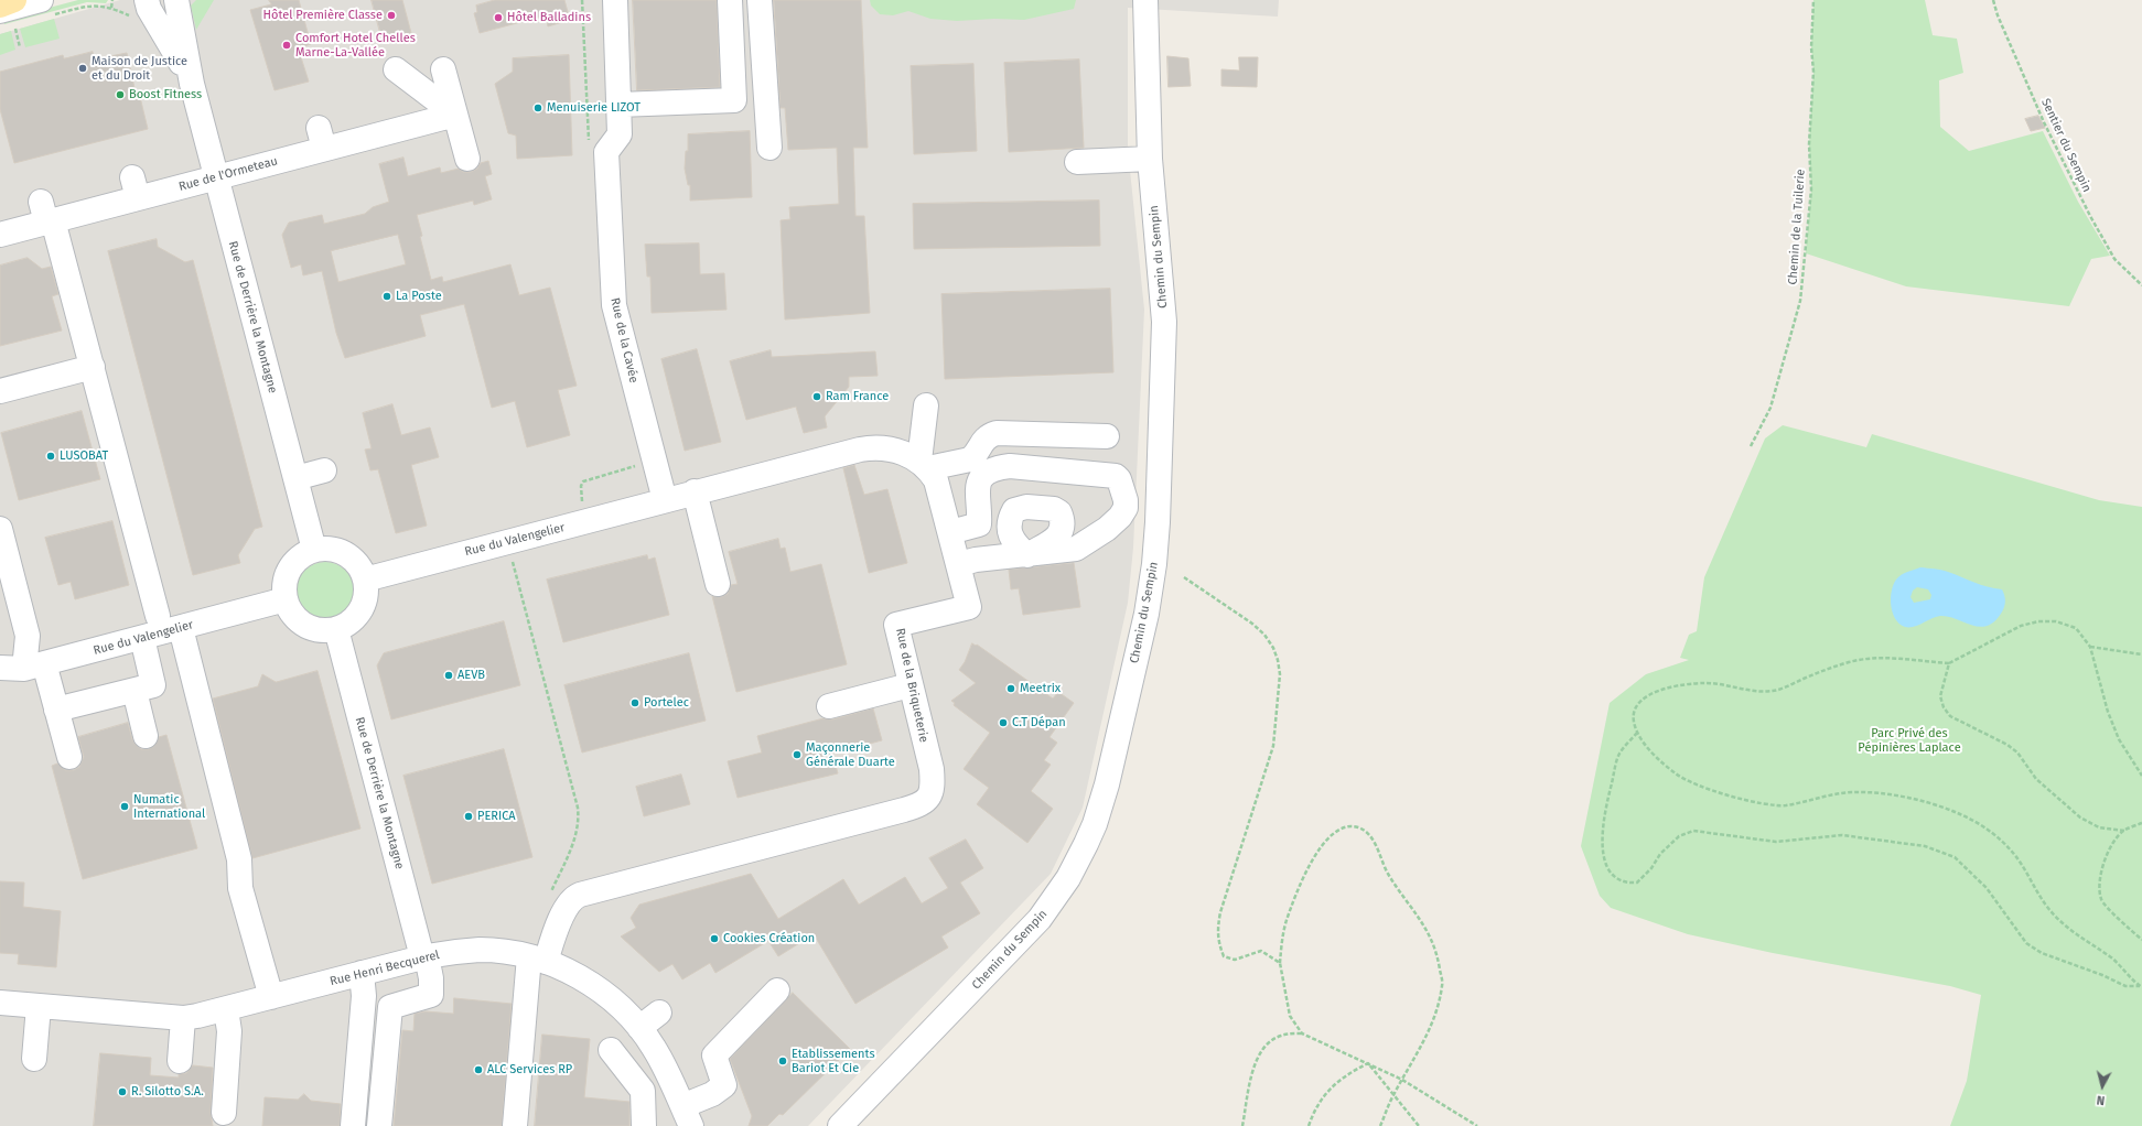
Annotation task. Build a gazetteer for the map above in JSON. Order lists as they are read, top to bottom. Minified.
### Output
{"streets":{"street":["Rue de l'Ormeteau","Chemin du Sempin","Rue de Derrière la Montagne","Rue de la Cavée","Rue du Valengelier","Rue de la Briqueterie","Rue Henri Becquerel"],"path":["Sentier du Sempin","Chemin de la Tuilerie"]},"crossings":[["Rue de l'Ormeteau","Rue de Derrière la Montagne"],["Rue de Derrière la Montagne","Rue du Valengelier"],["Rue de Derrière la Montagne","Rue Henri Becquerel"],["Rue de la Cavée","Rue du Valengelier"],["Rue de la Briqueterie","Rue Henri Becquerel"]],"parks":["Parc Privé des Pépinières Laplace"],"places":["Hôtel Première Classe","Hôtel Balladins","Comfort Hotel Chelles Marne-La-Vallée","Maison de Justice et du Droit","Boost Fitness","Menuiserie LIZOT","La Poste","Ram France","LUSOBAT","AEVB","Meetrix","Portelec","C.T Dépan","Maçonnerie Générale Duarte","Numatic International","PERICA","Cookies Création","Etablissements Bariot Et Cie","ALC Services RP","R. Silotto S.A."],"north":"bottom"}
